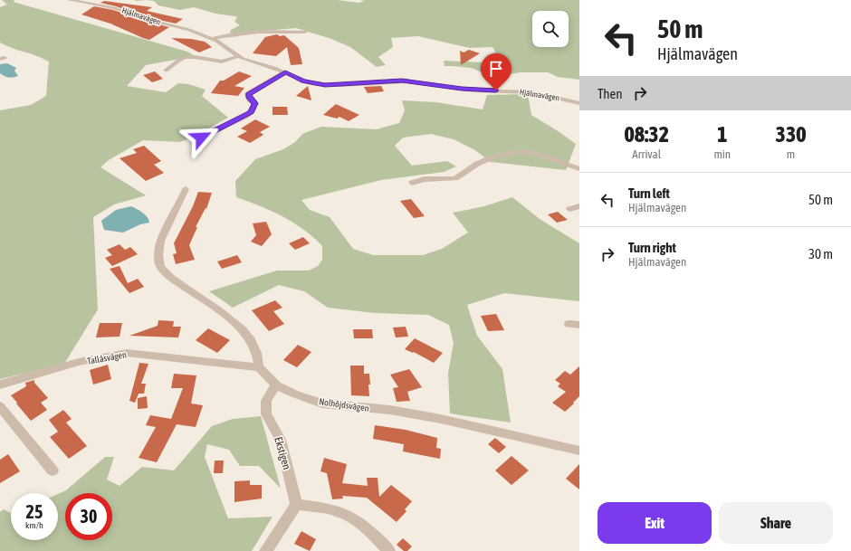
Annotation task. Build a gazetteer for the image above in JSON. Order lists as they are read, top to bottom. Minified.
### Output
{"streets":{"street":["Hjälmavägen","Tallåsvägen","Nolhöjdsvägen","Ekstigen"]},"crossings":[["Tallåsvägen","Nolhöjdsvägen"],["Nolhöjdsvägen","Ekstigen"]],"page":{"turn":["50 m","Hjälmavägen"],"then":"Then","eta":["08:32","Arrival","1","min","330","m"],"list":[{"name":"Turn left","note":"Hjälmavägen","value":"50 m"},{"name":"Turn right","note":"Hjälmavägen","value":"30 m"}],"speed":"25 km/h","limit":"30","buttons":["Exit","Share"]}}
